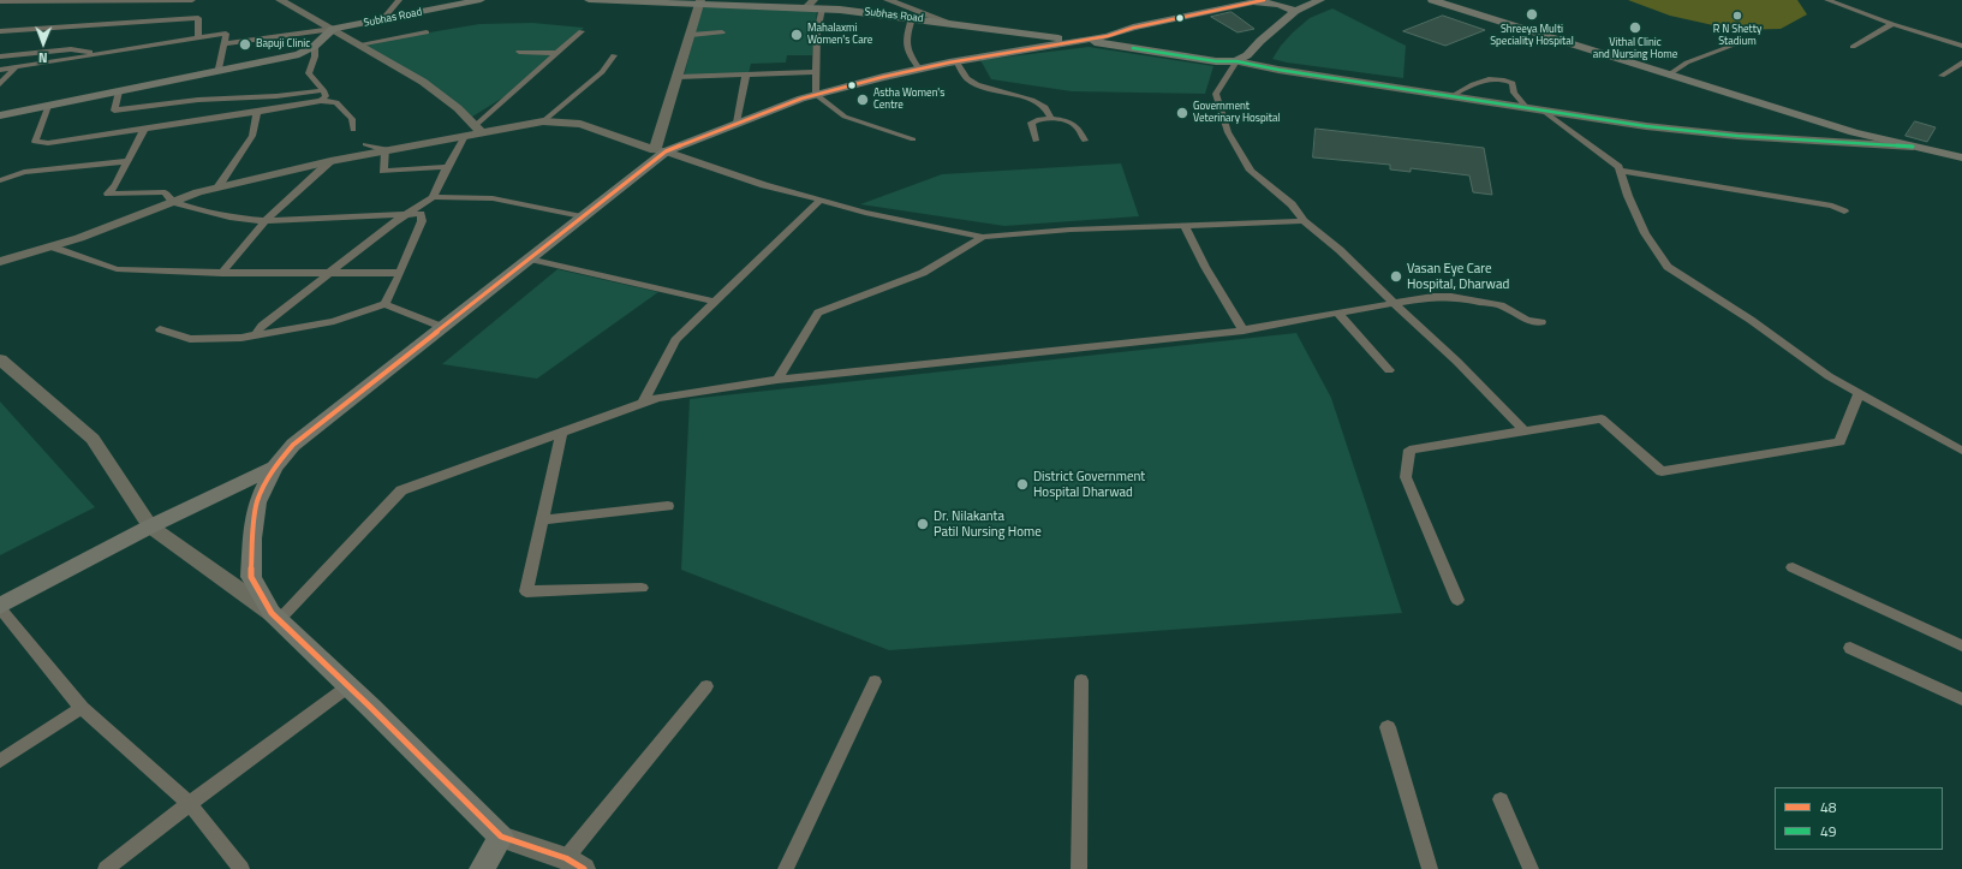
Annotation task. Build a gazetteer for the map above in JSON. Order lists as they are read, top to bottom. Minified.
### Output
{"streets":{"main road":["Subhas Road"]},"places":["Shreeya Multi Speciality Hospital","R N Shetty Stadium","Vithal Clinic and Nursing Home","Mahalaxmi Women's Care","Bapuji Clinic","Astha Women's Centre","Government Veterinary Hospital","Vasan Eye Care Hospital, Dharwad","District Government Hospital Dharwad","Dr. Nilakanta Patil Nursing Home"],"lines":["transit line 48","transit line 49"],"legend":["48","49"],"north":"bottom"}
